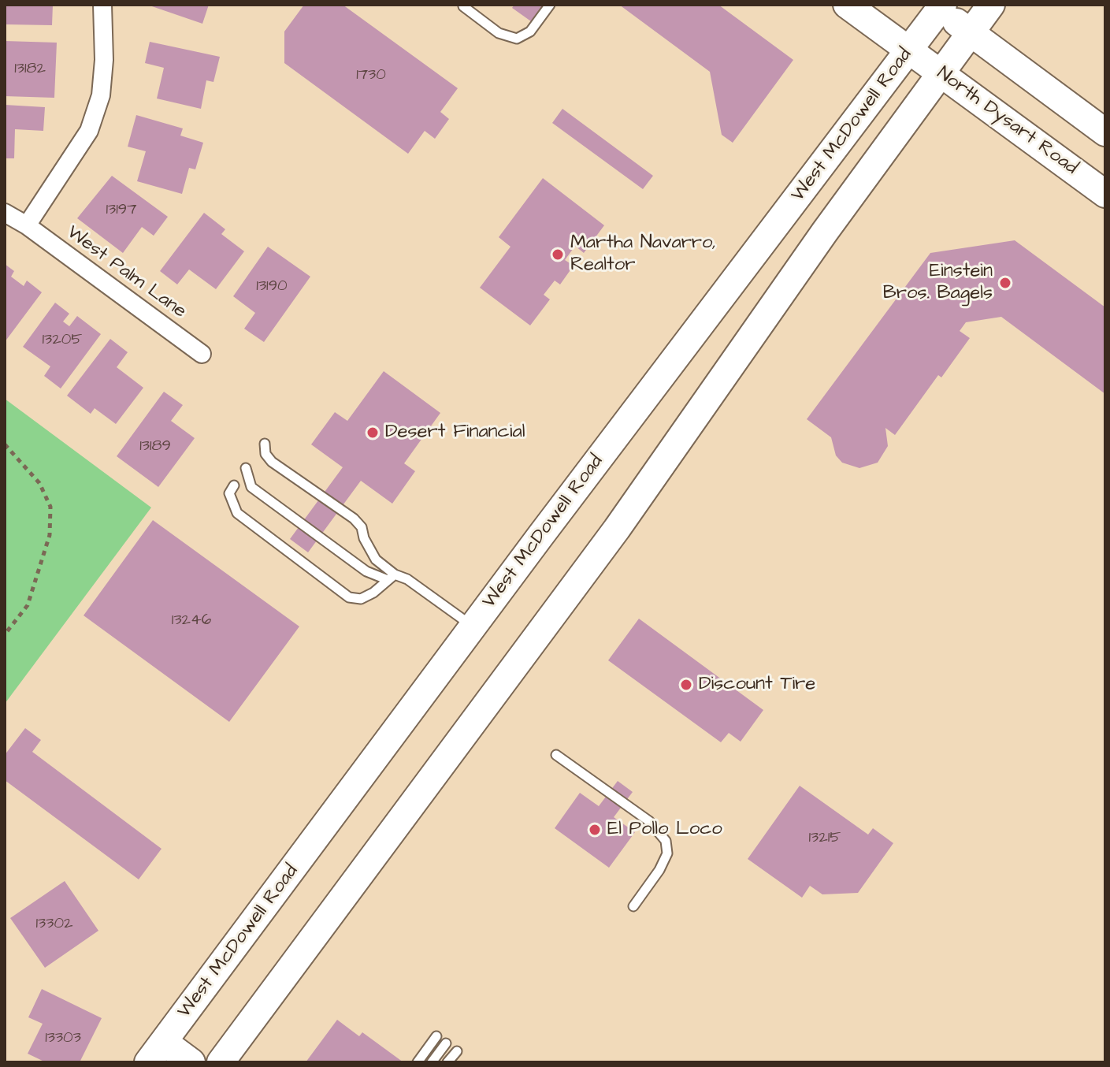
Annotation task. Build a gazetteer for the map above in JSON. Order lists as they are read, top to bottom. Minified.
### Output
{"streets":{"main road":["North Dysart Road","West McDowell Road"],"street":["West Palm Lane"]},"crossings":[["North Dysart Road","West McDowell Road"]],"places":["Martha Navarro, Realtor","Einstein Bros. Bagels","Desert Financial","Discount Tire","El Pollo Loco"],"house_numbers":["13182","1730","13197","13190","13205","13189","13246","13215","13302","13303"]}
